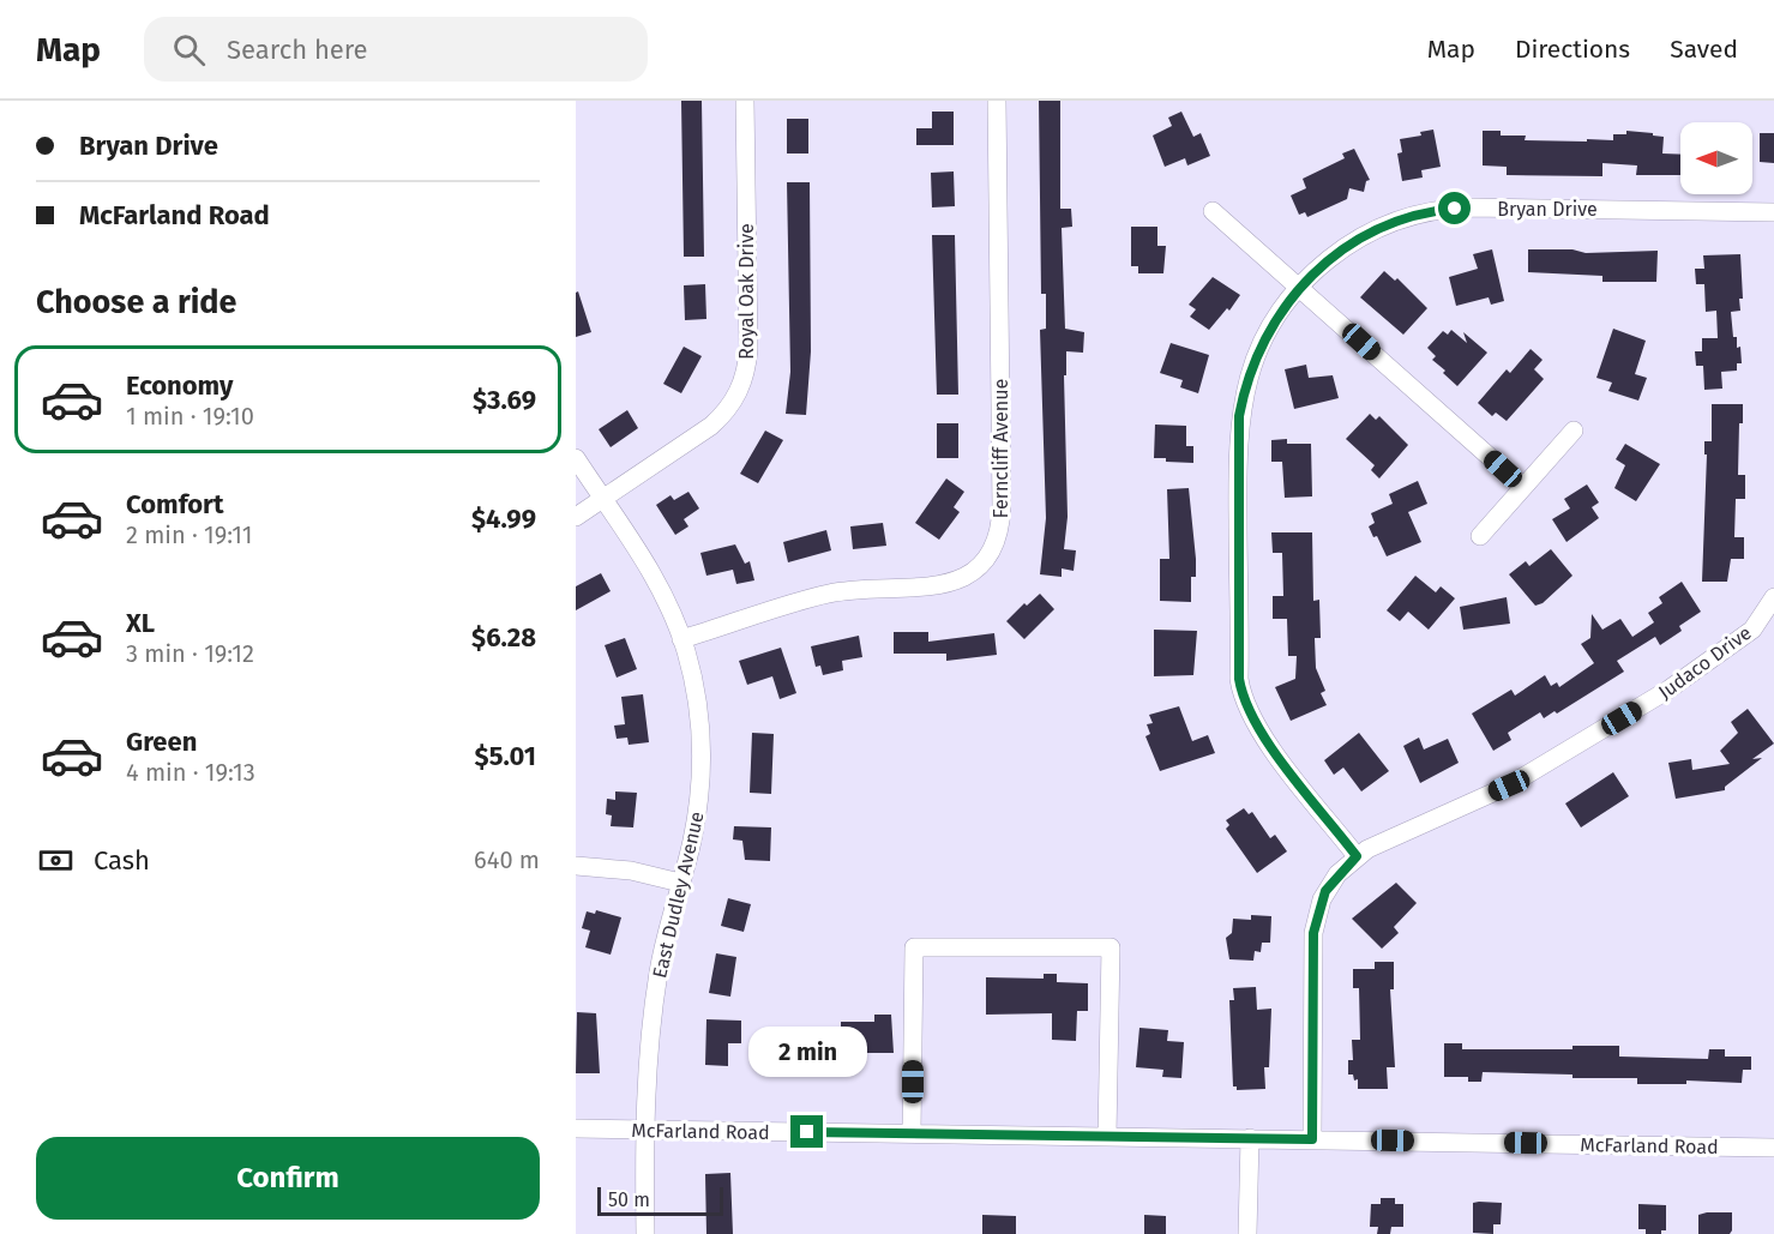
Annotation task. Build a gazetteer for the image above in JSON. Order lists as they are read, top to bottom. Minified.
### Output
{"streets":{"street":["Bryan Drive","Royal Oak Drive","Ferncliff Avenue","Judaco Drive","East Dudley Avenue","McFarland Road"]},"crossings":[["Bryan Drive","Judaco Drive"],["Royal Oak Drive","East Dudley Avenue"],["Ferncliff Avenue","East Dudley Avenue"],["Judaco Drive","McFarland Road"],["East Dudley Avenue","McFarland Road"]],"scale_bar":"50 m","north":"left","page":{"header":"Map","search":"Search here","nav":["Map","Directions","Saved"],"banner":["Bryan Drive","McFarland Road"],"heading":"Choose a ride","list":[{"name":"Economy","note":"1 min · 19:10","value":"$3.69"},{"name":"Comfort","note":"2 min · 19:11","value":"$4.99"},{"name":"XL","note":"3 min · 19:12","value":"$6.28"},{"name":"Green","note":"4 min · 19:13","value":"$5.01"}],"pay":["Cash","640 m"],"bubble":"2 min","buttons":"Confirm","scale":"50 m"}}
